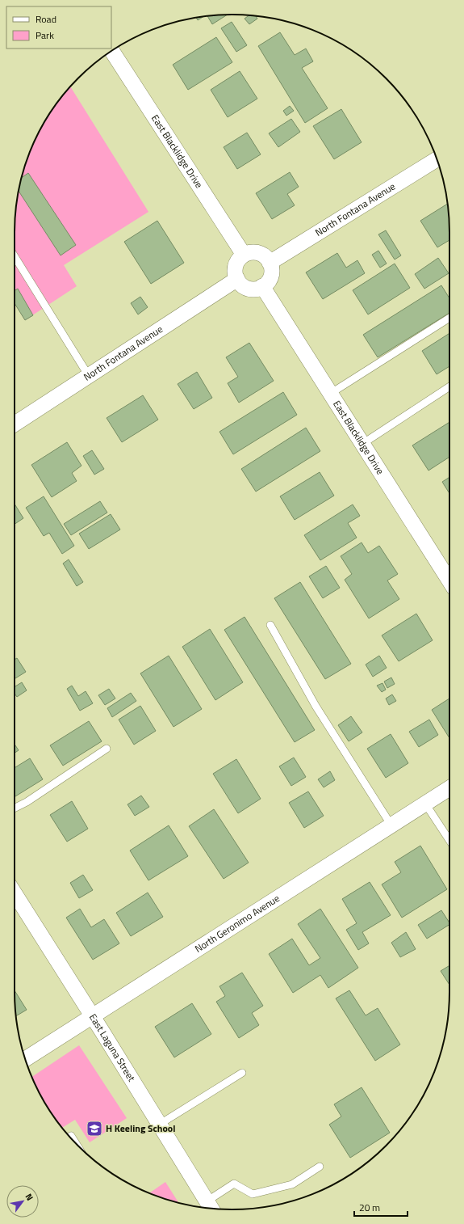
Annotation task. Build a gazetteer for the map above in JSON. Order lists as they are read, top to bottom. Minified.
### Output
{"streets":{"street":["East Blacklidge Drive","North Fontana Avenue","North Geronimo Avenue","East Laguna Street"]},"crossings":[["East Blacklidge Drive","North Fontana Avenue"],["North Geronimo Avenue","East Laguna Street"]],"places":{"school or university":["H Keeling School"]},"legend":["Road","Park"],"scale_bar":"20 m","north":"top right"}
